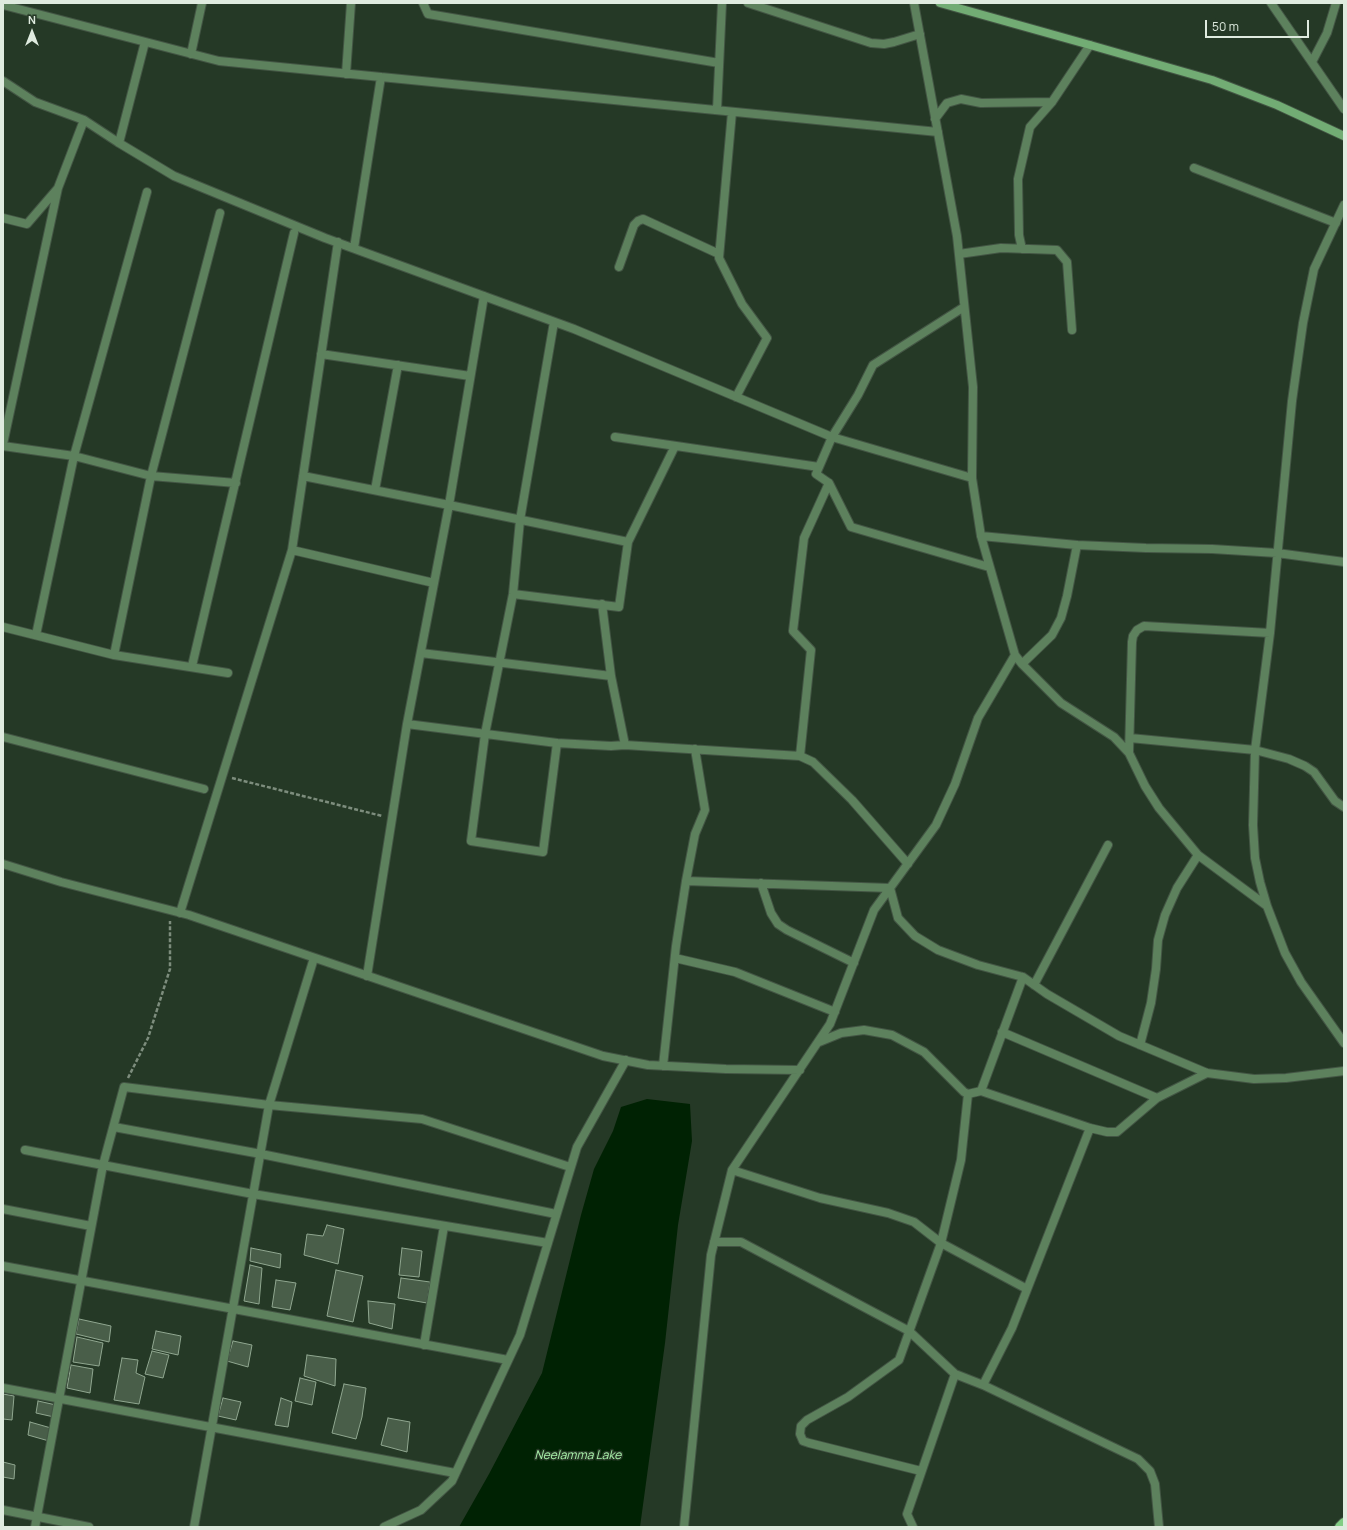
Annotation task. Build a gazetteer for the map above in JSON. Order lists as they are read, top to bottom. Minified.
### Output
{"water":["Neelamma Lake"],"scale_bar":"50 m","north":"top"}
